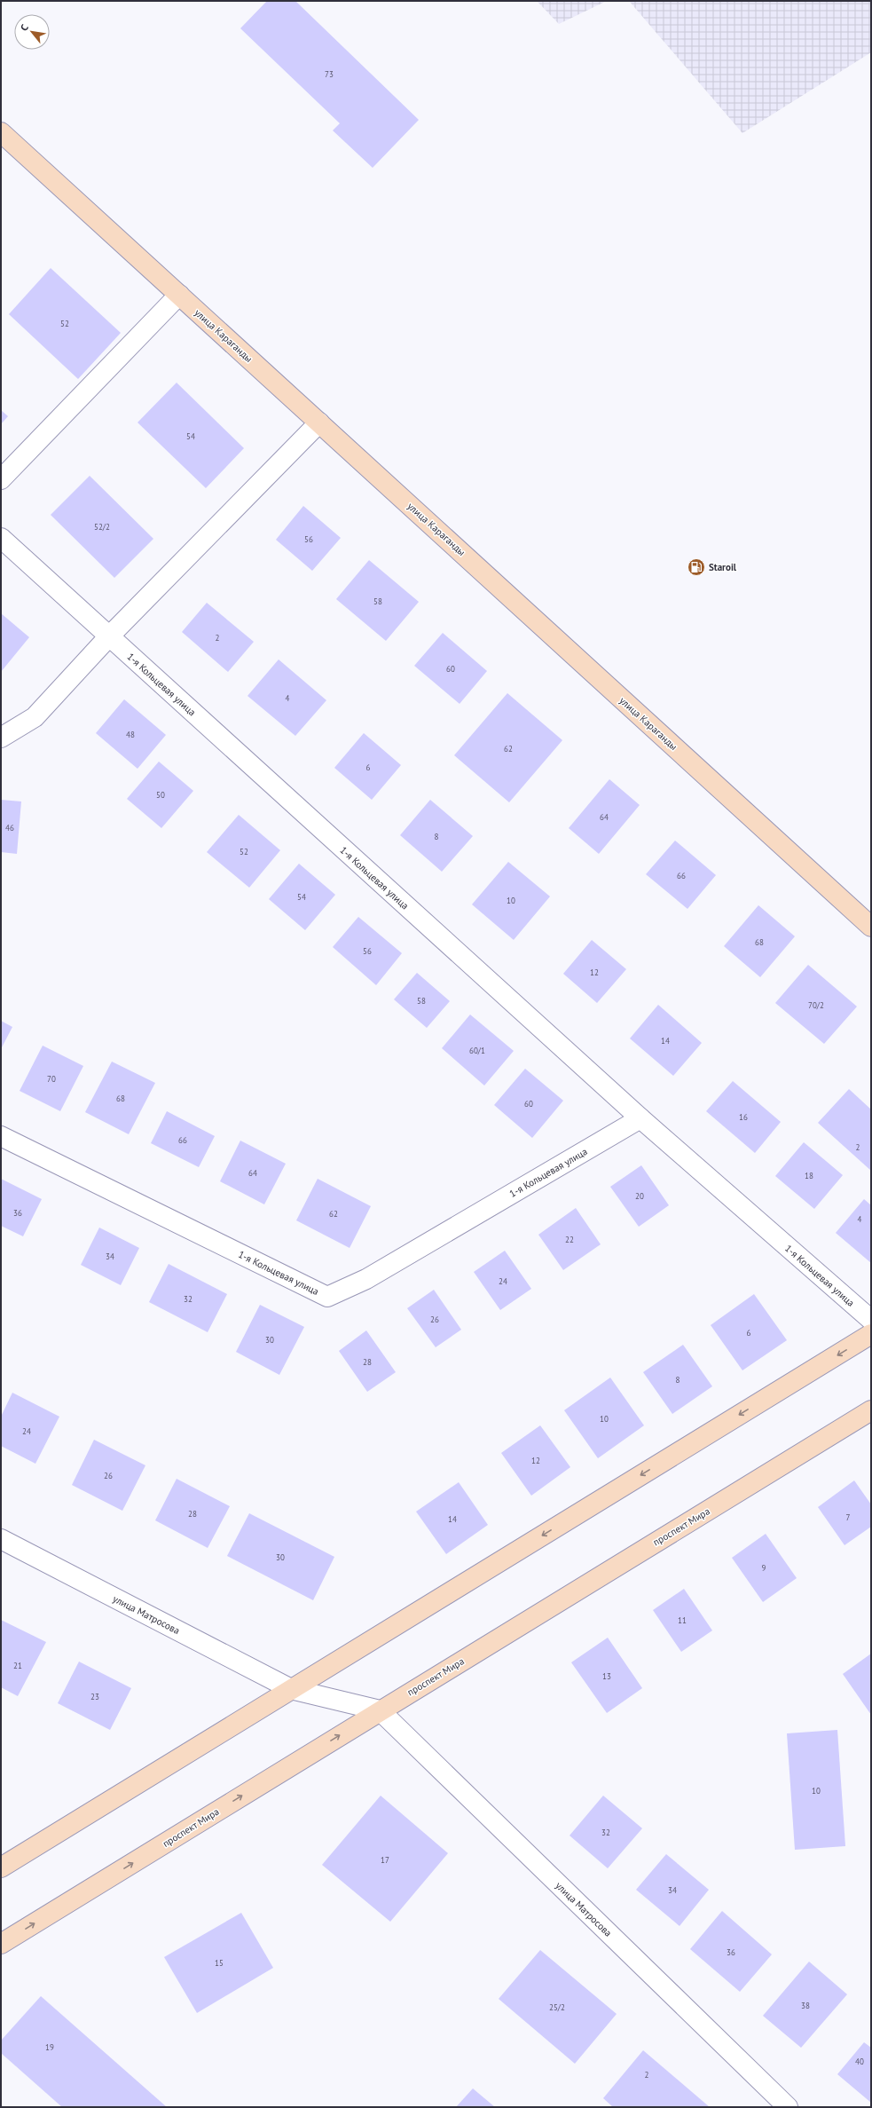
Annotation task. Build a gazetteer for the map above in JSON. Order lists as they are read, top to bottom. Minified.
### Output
{"streets":{"main road":["улица Караганды","проспект Мира"],"street":["1-я Кольцевая улица","улица Матросова"]},"crossings":[["проспект Мира","улица Матросова"]],"places":{"fuel station":["Staroil"]},"house_numbers":["73","52","54","52/2","56","58","2","60","4","48","62","6","50","64","46","8","52","66","54","10","68","56","12","58","70/2","14","60/1","70","68","60","16","66","2","64","18","20","36","62","4","22","34","24","32","26","6","30","28","8","10","24","12","26","28","7","14","30","9","11","21","13","23","10","32","17","34","36","15","38","25/2","19","40","2"],"north":"top left"}
